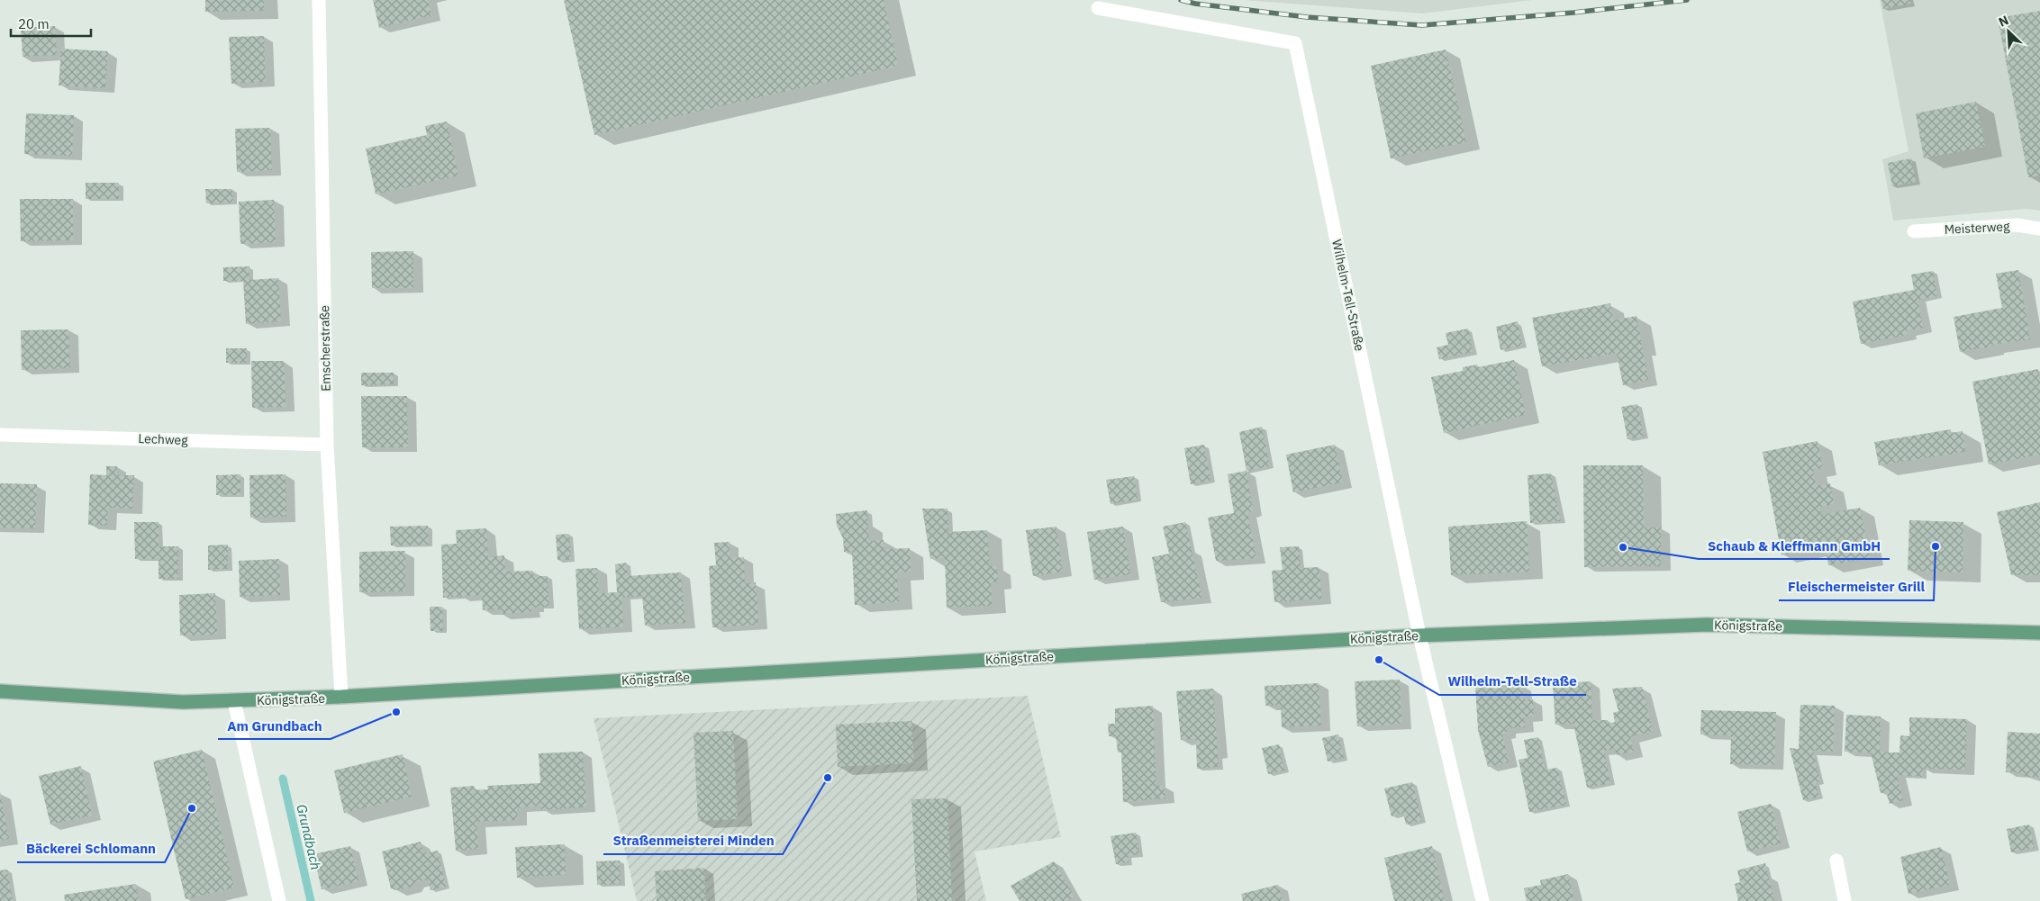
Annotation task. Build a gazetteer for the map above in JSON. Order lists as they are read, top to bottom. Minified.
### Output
{"streets":{"main road":["Königstraße"],"street":["Meisterweg","Wilhelm-Tell-Straße","Emscherstraße","Lechweg"]},"crossings":[["Wilhelm-Tell-Straße","Königstraße"],["Emscherstraße","Lechweg"],["Emscherstraße","Königstraße"]],"water":["Grundbach"],"places":["Fleischermeister Grill","Schaub & Kleffmann GmbH","Wilhelm-Tell-Straße","Am Grundbach","Straßenmeisterei Minden","Bäckerei Schlomann"],"scale_bar":"20 m","north":"top left"}
